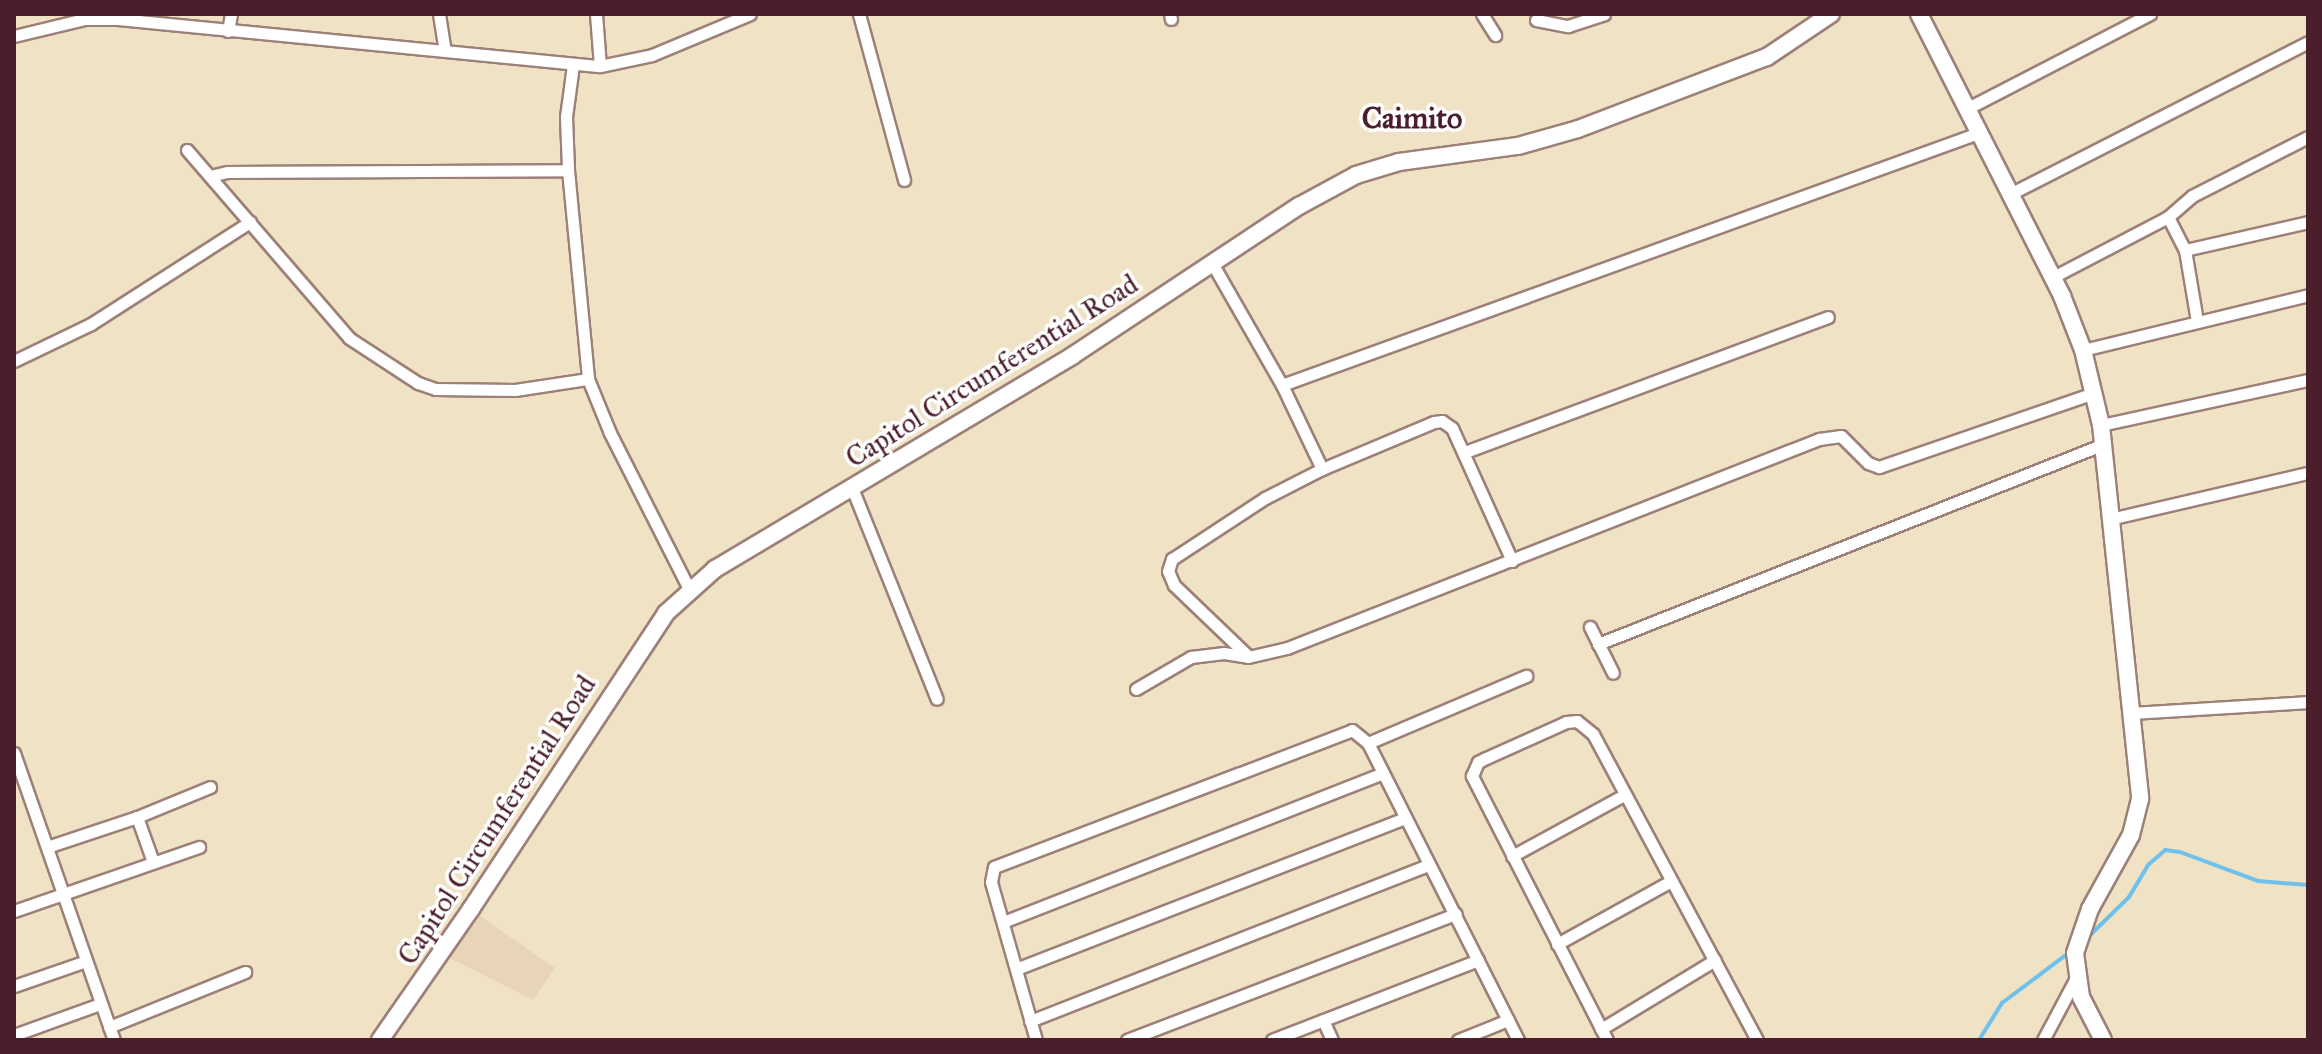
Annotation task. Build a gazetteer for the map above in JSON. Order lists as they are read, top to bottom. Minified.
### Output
{"streets":{"main road":["Capitol Circumferential Road"]},"districts":["Caimito"]}
